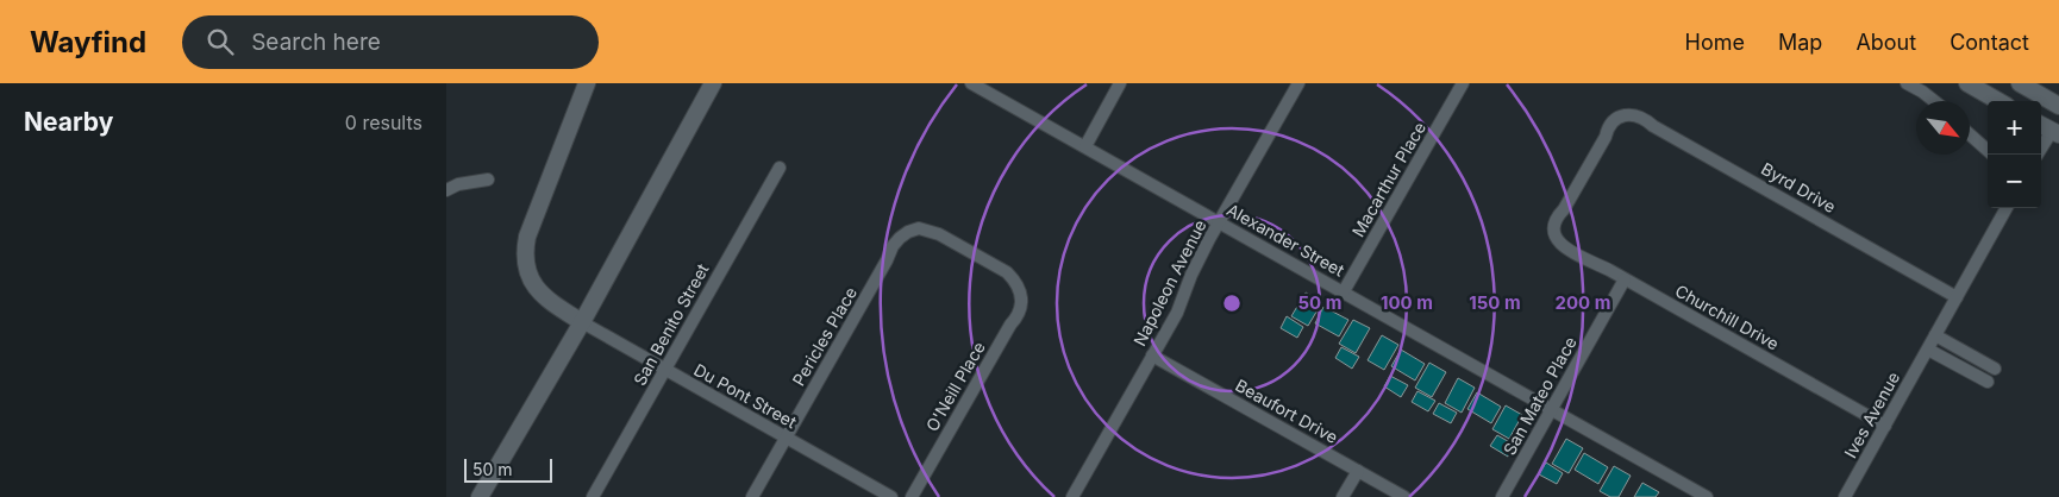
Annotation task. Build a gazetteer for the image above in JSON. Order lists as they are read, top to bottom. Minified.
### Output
{"streets":{"street":["Macarthur Place","Byrd Drive","Alexander Street","Napoleon Avenue","Churchill Drive","San Benito Street","Pericles Place","O'Neill Place","Du Pont Street","San Mateo Place","Beaufort Drive","Ives Avenue"]},"crossings":[["Macarthur Place","Alexander Street"],["Byrd Drive","Churchill Drive"],["Byrd Drive","Ives Avenue"],["Alexander Street","Napoleon Avenue"],["Alexander Street","San Mateo Place"],["Napoleon Avenue","Beaufort Drive"],["Churchill Drive","San Mateo Place"],["Churchill Drive","Ives Avenue"],["San Benito Street","Du Pont Street"],["Pericles Place","O'Neill Place"],["Pericles Place","Du Pont Street"]],"scale_bar":"50 m","north":"bottom right","page":{"header":"Wayfind","search":"Search here","nav":["Home","Map","About","Contact"],"heading":["Nearby","0 results"],"map_buttons":["+","−"],"scale":"50 m"},"rings":["50 m","100 m","150 m","200 m"]}
